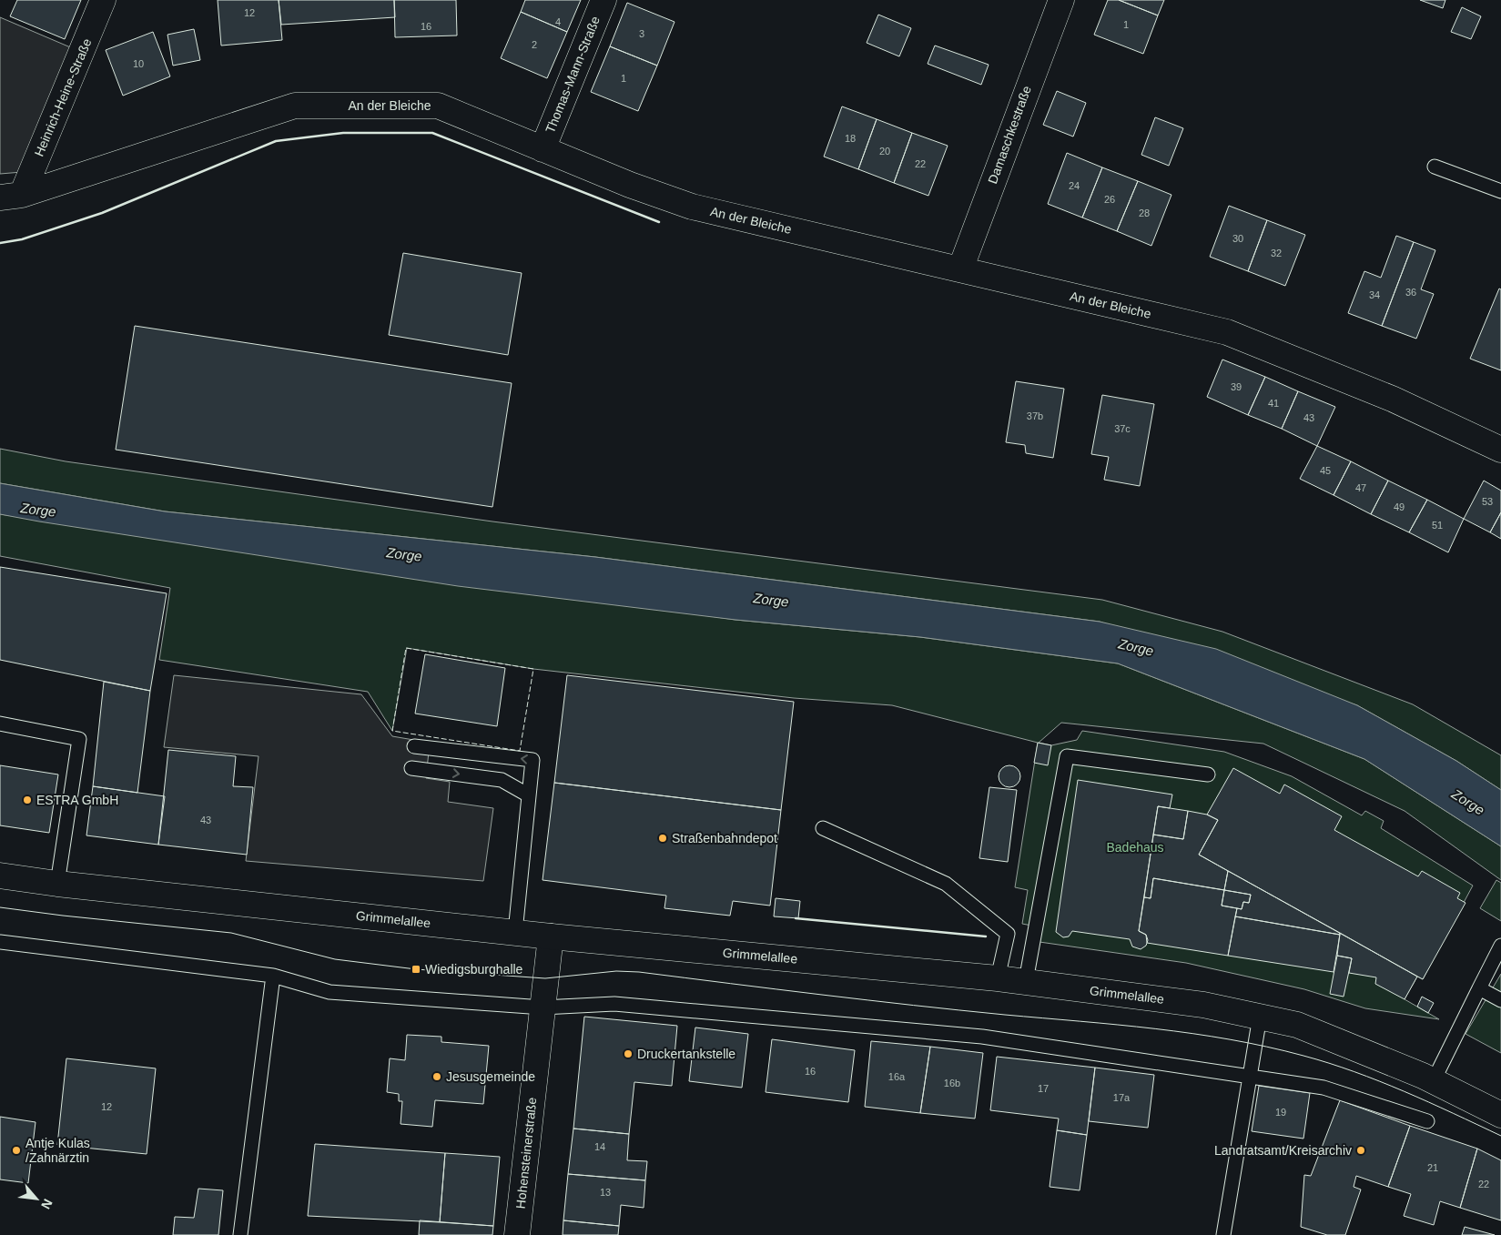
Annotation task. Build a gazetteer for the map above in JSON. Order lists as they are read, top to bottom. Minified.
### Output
{"streets":{"street":["Thomas-Mann-Straße","Heinrich-Heine-Straße","An der Bleiche","Damaschkestraße","Grimmelallee","Hohensteinerstraße"]},"crossings":[["Thomas-Mann-Straße","An der Bleiche"],["Heinrich-Heine-Straße","An der Bleiche"],["An der Bleiche","Damaschkestraße"],["Grimmelallee","Hohensteinerstraße"]],"water":["Zorge"],"parks":["Badehaus"],"places":{"other":["ESTRA GmbH","Straßenbahndepot","Druckertankstelle","Jesusgemeinde","Antje Kulas /Zahnärztin","Landratsamt/Kreisarchiv"],"transit":["Wiedigsburghalle"]},"house_numbers":["12","4","1","16","3","2","10","1","18","20","22","24","26","28","30","32","36","34","39","41","37b","43","37c","45","47","53","49","51","43","16","16a","16b","17","17a","12","19","14","21","22","13"],"north":"bottom right"}
